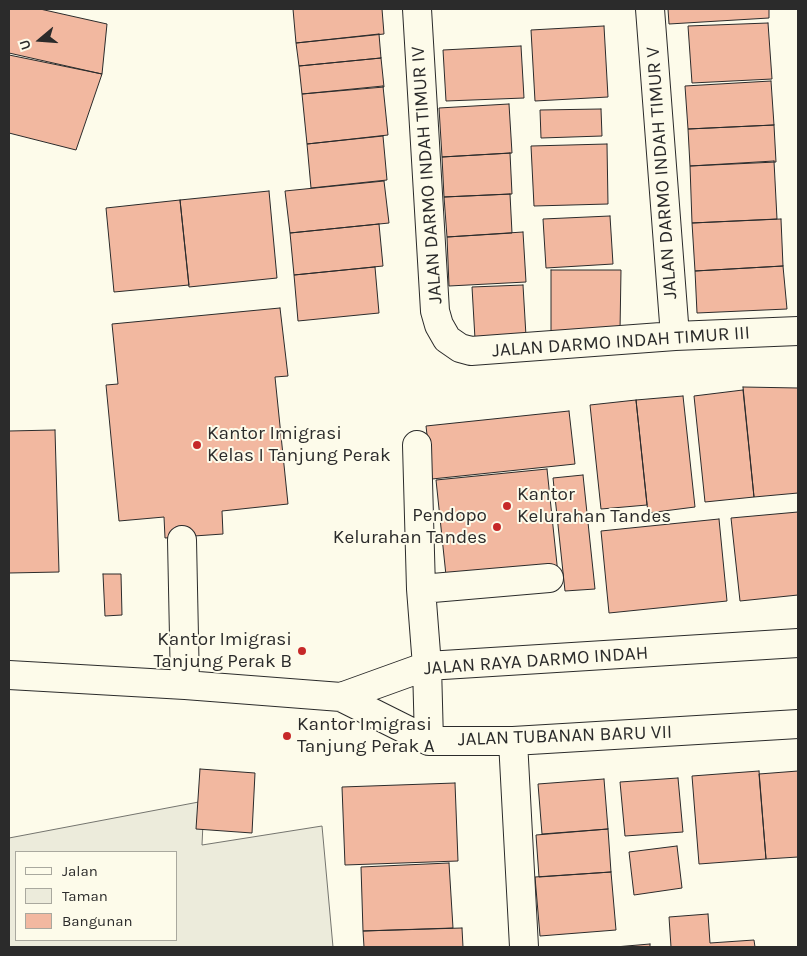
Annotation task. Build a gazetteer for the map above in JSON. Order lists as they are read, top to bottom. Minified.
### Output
{"streets":{"street":["JALAN DARMO INDAH TIMUR V","JALAN DARMO INDAH TIMUR IV","JALAN DARMO INDAH TIMUR III","JALAN RAYA DARMO INDAH","JALAN TUBANAN BARU VII"]},"crossings":[["JALAN DARMO INDAH TIMUR V","JALAN DARMO INDAH TIMUR III"],["JALAN DARMO INDAH TIMUR IV","JALAN DARMO INDAH TIMUR III"],["JALAN RAYA DARMO INDAH","JALAN TUBANAN BARU VII"]],"places":["Kantor Imigrasi Kelas I Tanjung Perak","Kantor Kelurahan Tandes","Pendopo Kelurahan Tandes","Kantor Imigrasi Tanjung Perak B","Kantor Imigrasi Tanjung Perak A"],"legend":["Jalan","Taman","Bangunan"],"north":"left"}
